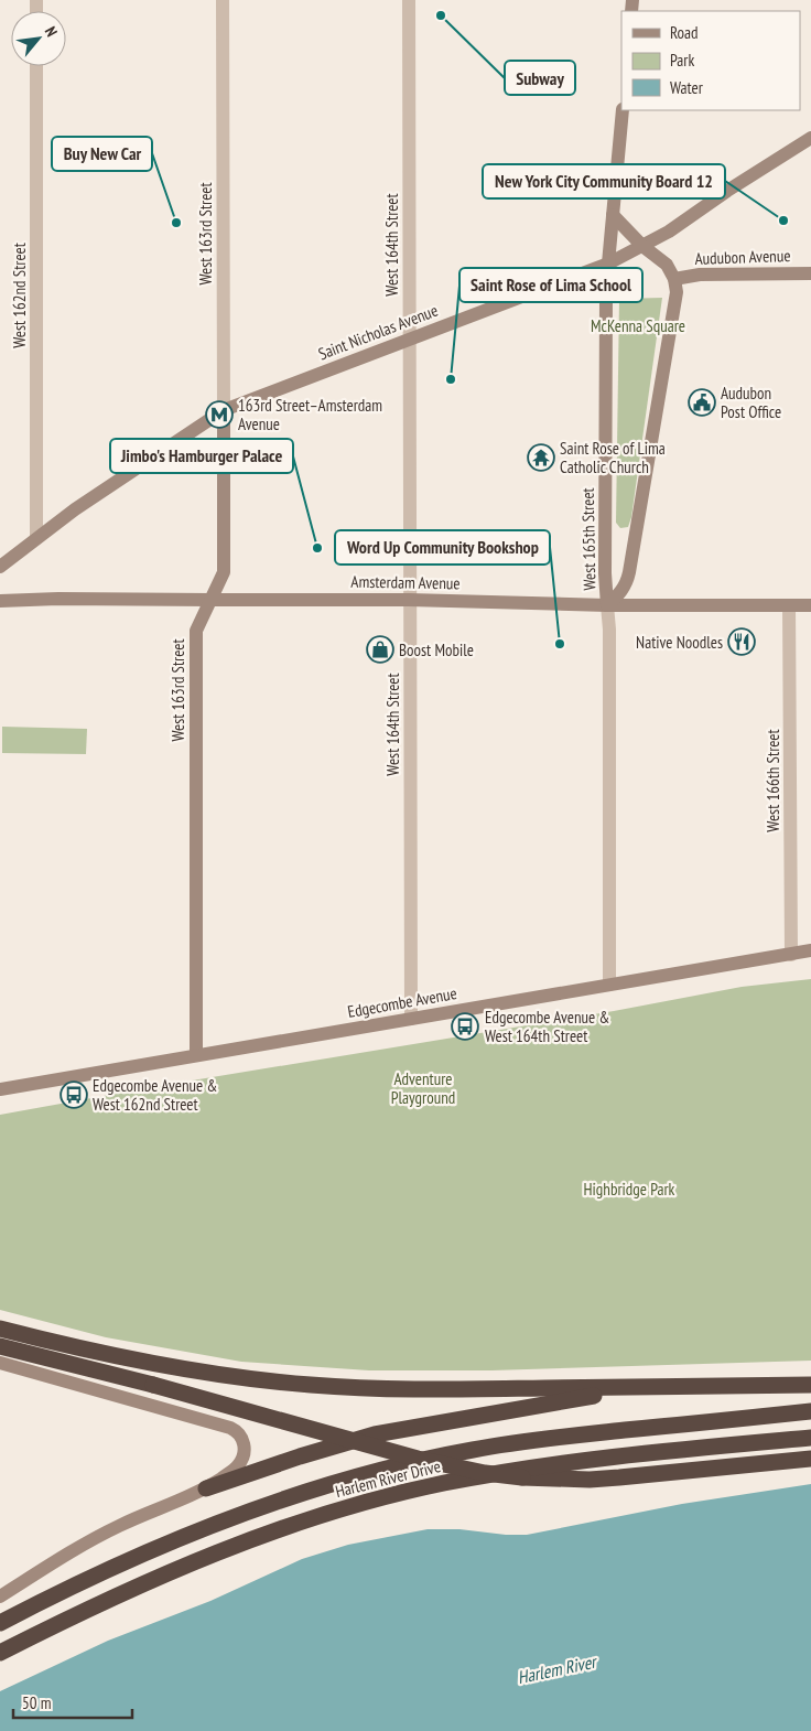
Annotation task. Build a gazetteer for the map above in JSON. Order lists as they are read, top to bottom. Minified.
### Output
{"streets":{"highway":["Harlem River Drive"],"main road":["West 163rd Street","Audubon Avenue","Saint Nicholas Avenue","West 165th Street","Amsterdam Avenue","Edgecombe Avenue"],"street":["West 164th Street","West 162nd Street","West 166th Street"]},"crossings":[["West 163rd Street","Saint Nicholas Avenue"],["West 163rd Street","Amsterdam Avenue"],["West 163rd Street","Edgecombe Avenue"],["West 164th Street","Saint Nicholas Avenue"],["West 164th Street","Amsterdam Avenue"],["West 164th Street","Edgecombe Avenue"],["Audubon Avenue","West 165th Street"],["West 162nd Street","Saint Nicholas Avenue"],["Saint Nicholas Avenue","West 165th Street"],["West 165th Street","Amsterdam Avenue"],["West 165th Street","Edgecombe Avenue"],["Amsterdam Avenue","West 166th Street"],["West 166th Street","Edgecombe Avenue"]],"water":["Harlem River"],"parks":["McKenna Square","Adventure Playground","Highbridge Park"],"places":{"other":["Subway","New York City Community Board 12","Buy New Car","Saint Rose of Lima School","Jimbo's Hamburger Palace","Word Up Community Bookshop"],"public building":["Audubon Post Office"],"metro station":["163rd Street–Amsterdam Avenue"],"temple":["Saint Rose of Lima Catholic Church"],"restaurant":["Native Noodles"],"shop":["Boost Mobile"],"bus stop":["Edgecombe Avenue & West 164th Street","Edgecombe Avenue & West 162nd Street"]},"legend":["Road","Park","Water"],"scale_bar":"50 m","north":"top right"}
